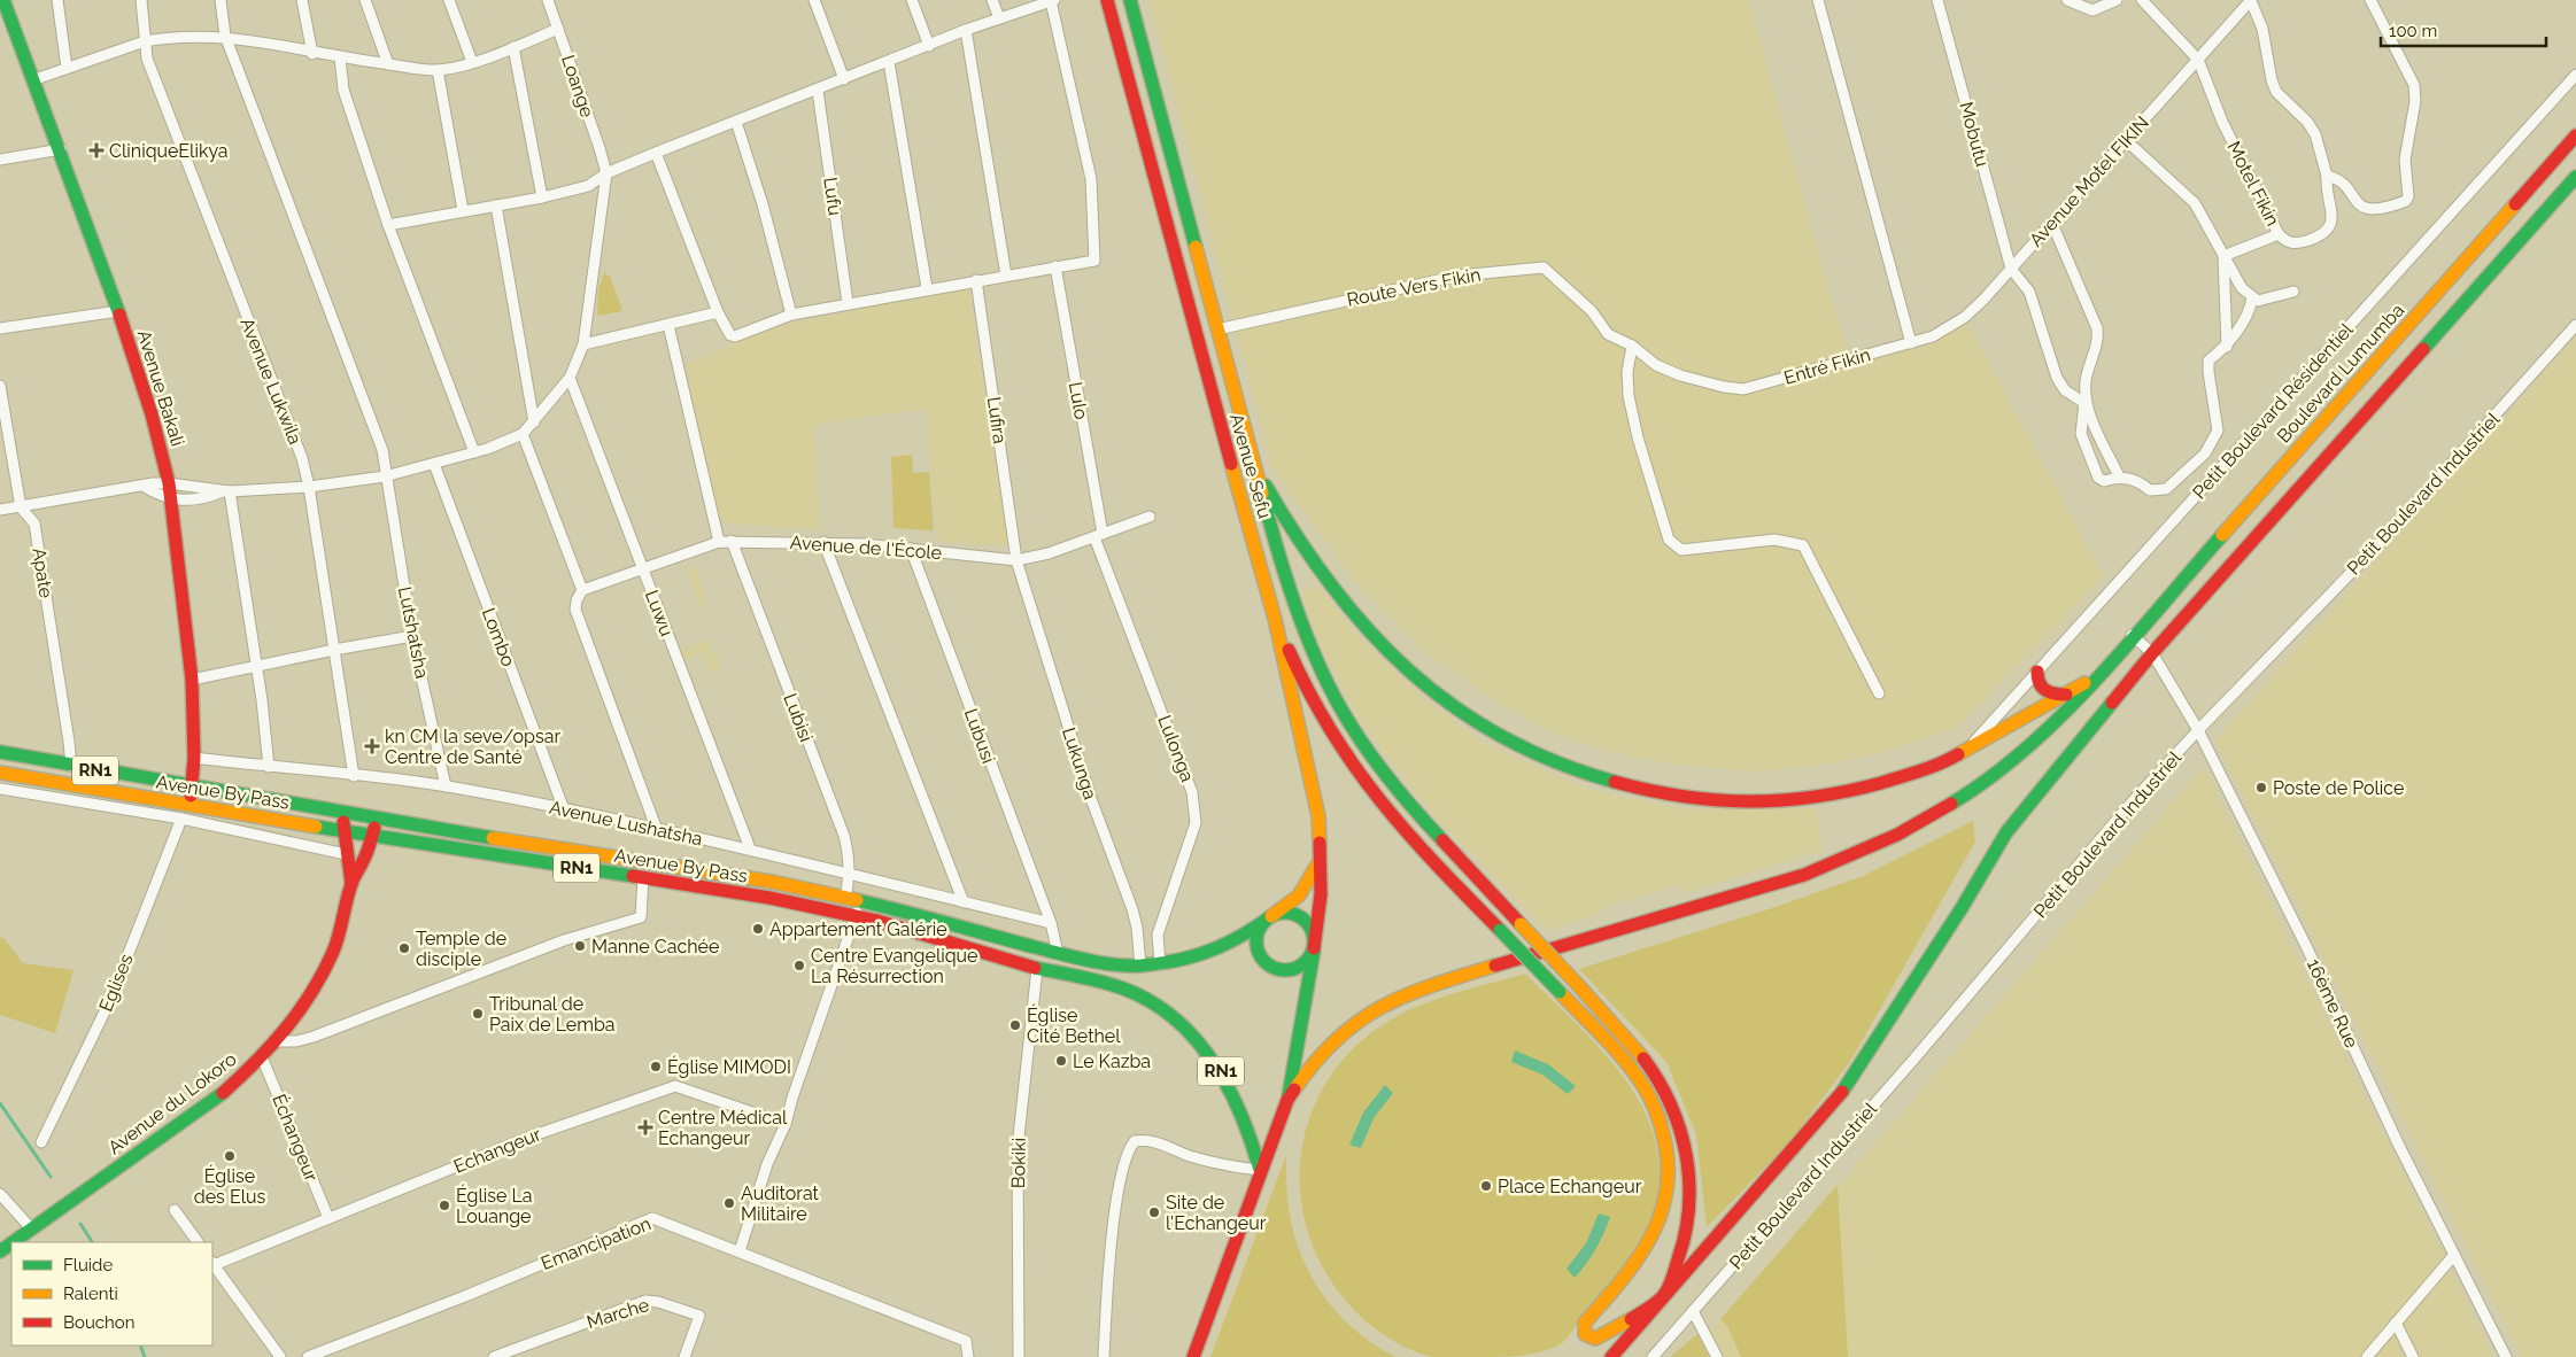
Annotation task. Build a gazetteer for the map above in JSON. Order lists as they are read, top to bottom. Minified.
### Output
{"streets":{"main road":["Boulevard Lumumba","Avenue Bakali","Avenue Sefu","RN1","Avenue By Pass","Avenue du Lokoro"],"street":["Loange","Mobutu","Avenue Motel FIKIN","Motel Fikin","Lufu","Route Vers Fikin","Entré Fikin","Avenue Lukwila","Lulo","Petit Boulevard Résidentiel","Lufira","Petit Boulevard Industriel","Avenue de l'École","Apate","Luwu","Lutshatsha","Lombo","Lubisi","Lubusi","Lulonga","Lukunga","Avenue Lushatsha","Eglises","16ème Rue","Échangeur","Echangeur","Bokiki","Emancipation","Marche"]},"crossings":[["Mobutu","Avenue Motel FIKIN"],["Avenue Motel FIKIN","Motel Fikin"],["Avenue Motel FIKIN","Entré Fikin"],["Route Vers Fikin","Entré Fikin"],["Route Vers Fikin","Avenue Sefu"],["Boulevard Lumumba","Avenue Sefu"],["Boulevard Lumumba","16ème Rue"],["Avenue Lukwila","Avenue Lushatsha"],["Avenue Bakali","Avenue By Pass"],["Avenue Bakali","Avenue Lushatsha"],["Lulo","Avenue de l'École"],["Lulo","Lulonga"],["Lufira","Avenue de l'École"],["Lufira","Lukunga"],["Avenue Sefu","RN1"],["Petit Boulevard Industriel","16ème Rue"],["Avenue de l'École","Luwu"],["Avenue de l'École","Lubisi"],["Avenue de l'École","Lubusi"],["Avenue de l'École","Lulonga"],["Avenue de l'École","Lukunga"],["Apate","Avenue By Pass"],["Luwu","Avenue Lushatsha"],["Lutshatsha","Avenue Lushatsha"],["Lombo","Avenue Lushatsha"],["Lubisi","Avenue By Pass"],["Lubisi","Avenue Lushatsha"],["Lubusi","Avenue By Pass"],["Lubusi","Avenue Lushatsha"],["Lulonga","RN1"],["Lukunga","RN1"],["Lukunga","Avenue By Pass"],["RN1","Avenue By Pass"],["Avenue By Pass","Avenue du Lokoro"],["Avenue By Pass","Bokiki"],["Avenue du Lokoro","Échangeur"],["Échangeur","Echangeur"]],"places":{"health":["CliniqueElikya","kn CM la seve/opsar Centre de Santé","Centre Médical Echangeur"],"other":["Poste de Police","Appartement Galérie","Manne Cachée","Temple de disciple","Centre Evangelique La Résurrection","Tribunal de Paix de Lemba","Église Cité Bethel","Le Kazba","Église MIMODI","Église des Elus","Place Echangeur","Auditorat Militaire","Église La Louange","Site de l'Echangeur"]},"legend":["Fluide","Ralenti","Bouchon"],"scale_bar":"100 m"}
